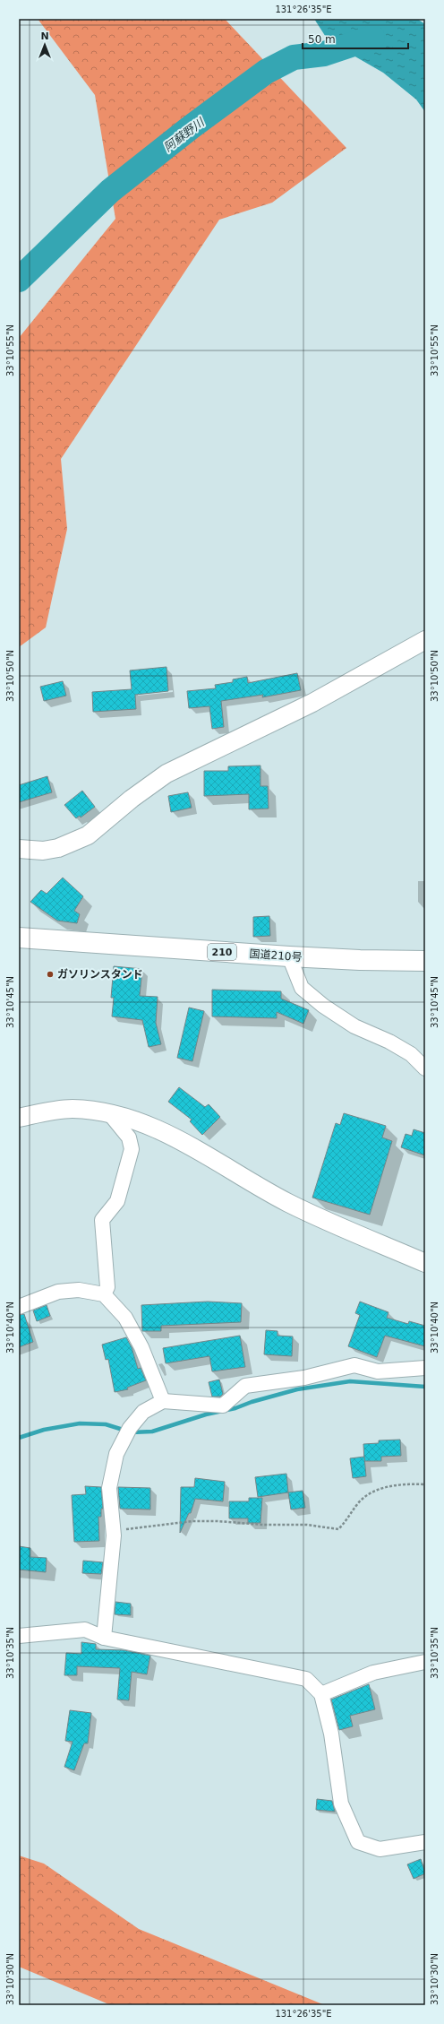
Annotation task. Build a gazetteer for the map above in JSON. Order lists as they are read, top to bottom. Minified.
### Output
{"streets":{"highway":["210","国道210号"]},"water":["阿蘇野川"],"places":["ガソリンスタンド"],"scale_bar":"50 m","north":"top","coordinates":["131°26'35\"E","33°10'55\"N","33°10'50\"N","33°10'45\"N","33°10'40\"N","33°10'35\"N","33°10'30\"N"]}
